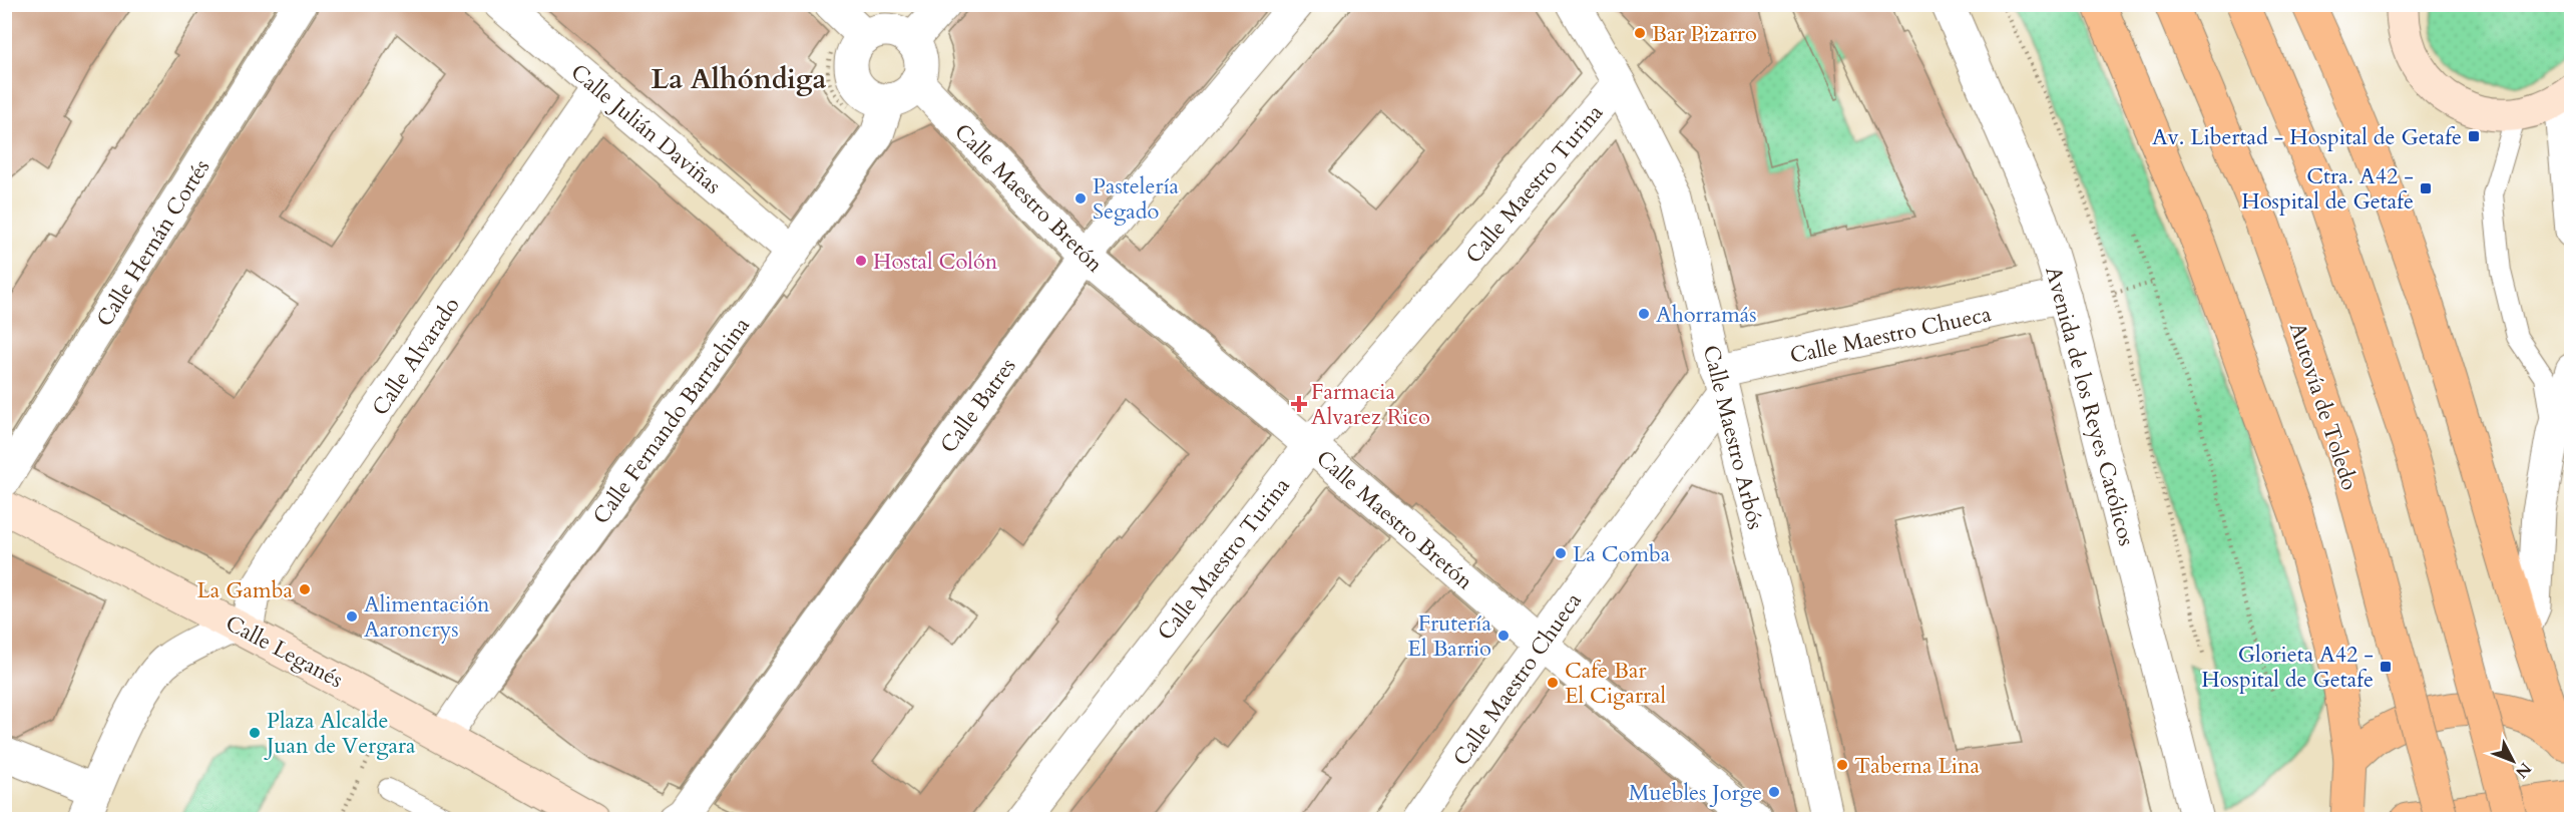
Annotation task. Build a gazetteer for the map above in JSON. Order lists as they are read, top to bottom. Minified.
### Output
{"streets":{"highway":["Autovía de Toledo"],"street":["Calle Julián Daviñas","Calle Maestro Turina","Calle Maestro Bretón","Calle Hernán Cortés","Calle Maestro Chueca","Calle Alvarado","Calle Batres","Avenida de los Reyes Católicos","Calle Fernando Barrachina","Calle Maestro Arbós","Calle Leganés"]},"crossings":[["Calle Julián Daviñas","Calle Alvarado"],["Calle Julián Daviñas","Calle Fernando Barrachina"],["Calle Maestro Turina","Calle Maestro Bretón"],["Calle Maestro Turina","Calle Maestro Arbós"],["Calle Maestro Bretón","Calle Maestro Chueca"],["Calle Maestro Bretón","Calle Batres"],["Calle Maestro Bretón","Calle Fernando Barrachina"],["Calle Maestro Chueca","Avenida de los Reyes Católicos"],["Calle Maestro Chueca","Calle Maestro Arbós"],["Calle Alvarado","Calle Leganés"],["Calle Fernando Barrachina","Calle Leganés"]],"districts":["La Alhóndiga"],"places":{"other":["Bar Pizarro","Pastelería Segado","Hostal Colón","Ahorramás","La Comba","La Gamba","Alimentación Aaroncrys","Frutería El Barrio","Cafe Bar El Cigarral","Plaza Alcalde Juan de Vergara","Taberna Lina","Muebles Jorge"],"transit":["Av. Libertad - Hospital de Getafe","Ctra. A42 - Hospital de Getafe","Glorieta A42 - Hospital de Getafe"],"health":["Farmacia Alvarez Rico"]},"north":"bottom right"}
